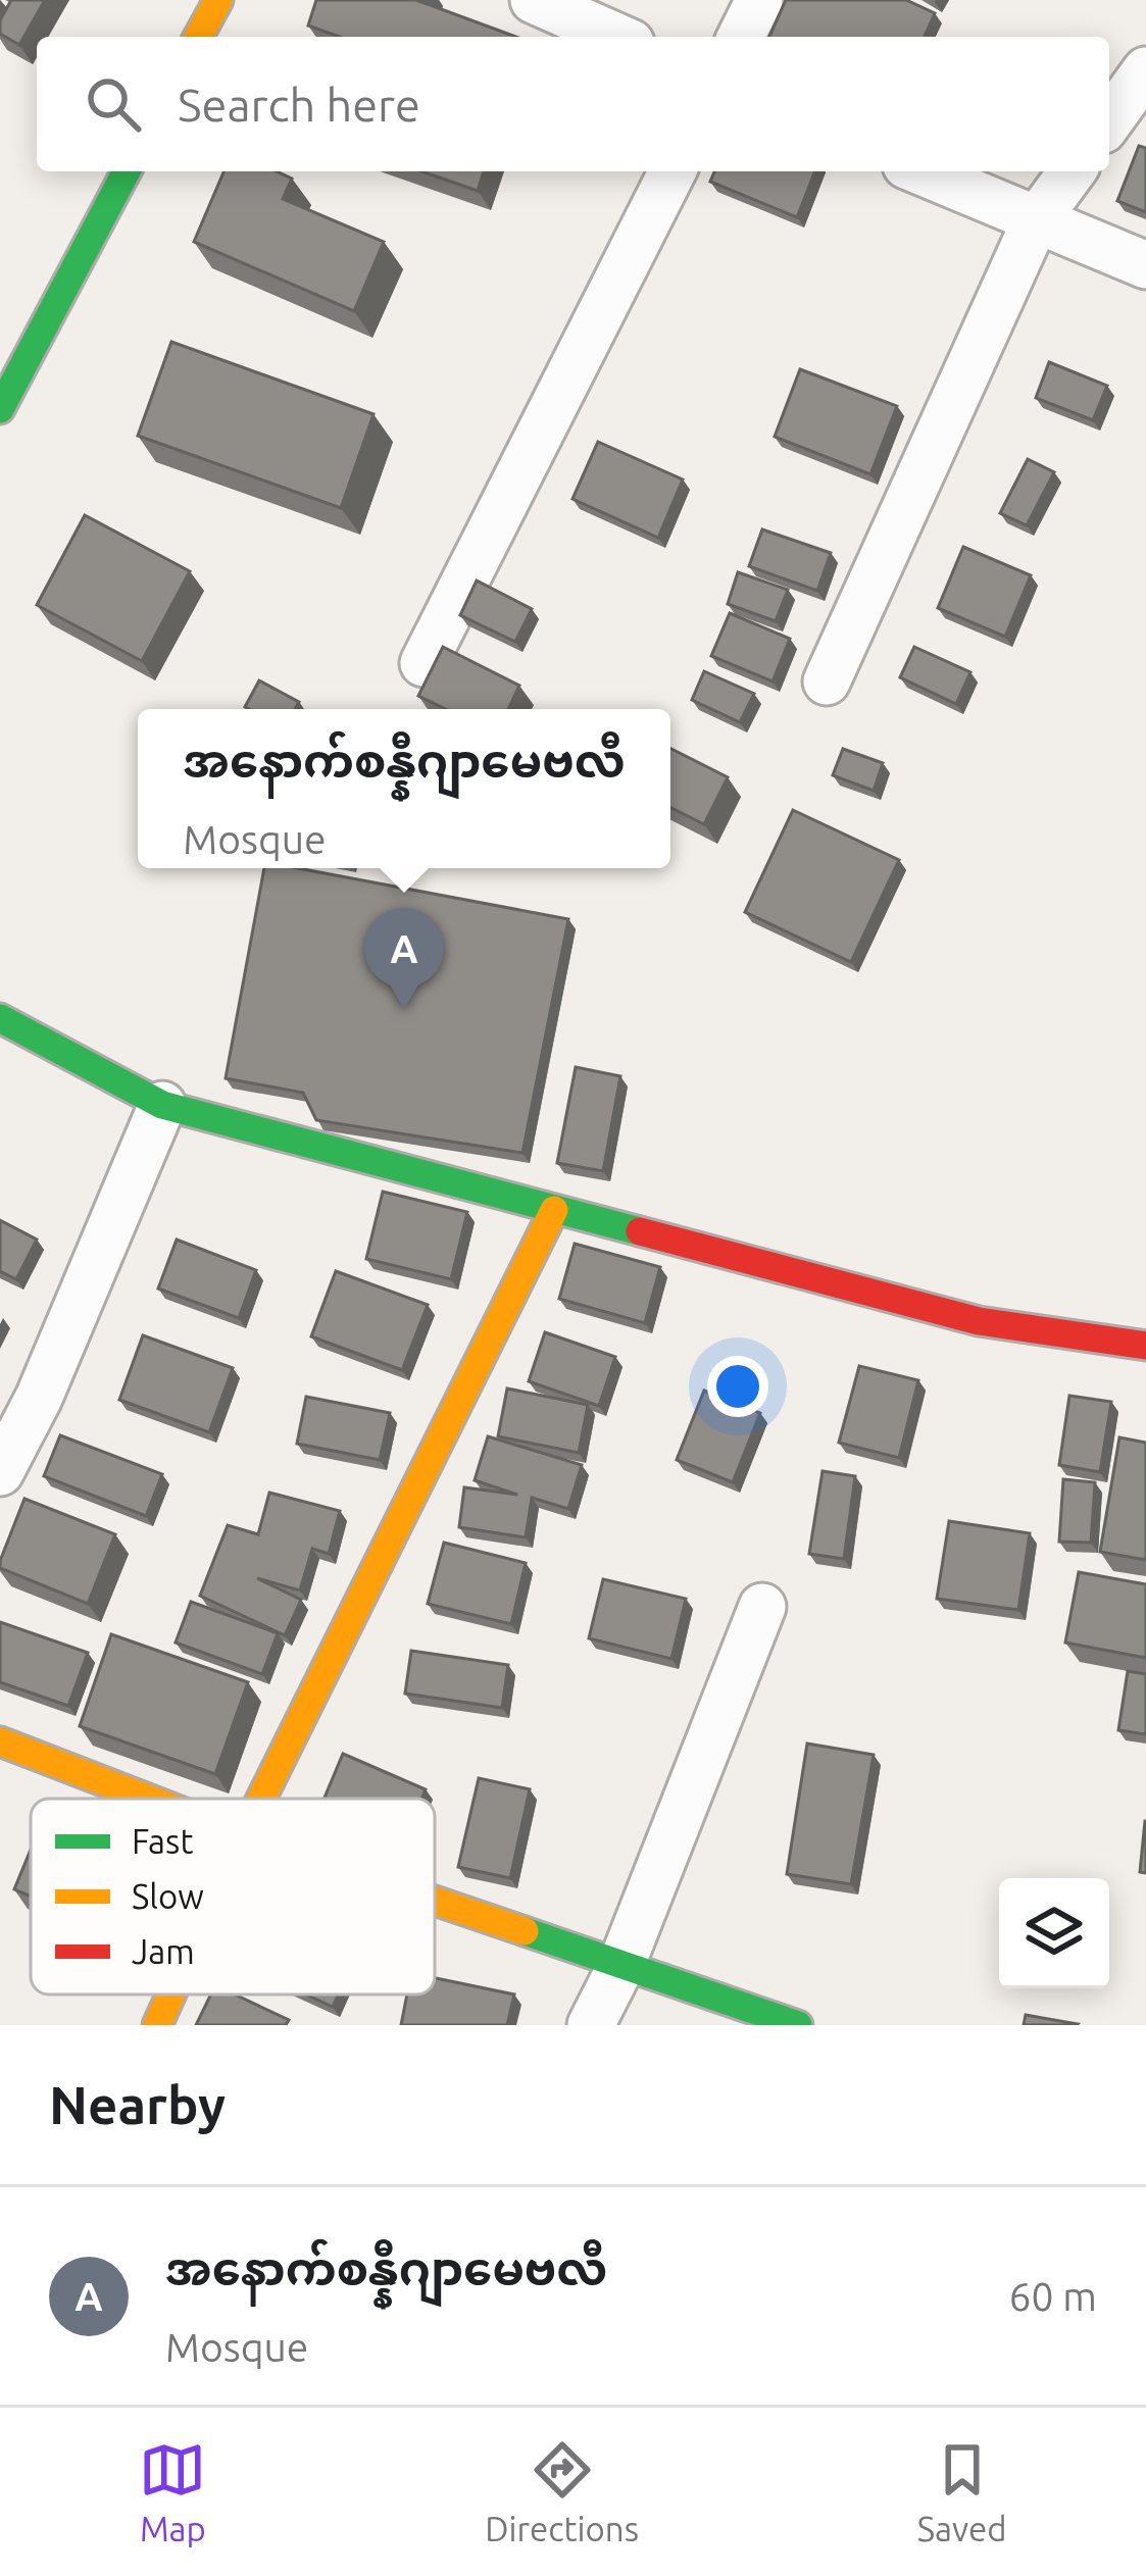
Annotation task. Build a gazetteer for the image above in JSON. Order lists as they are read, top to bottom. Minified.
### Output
{"legend":["Fast","Slow","Jam"],"page":{"search":"Search here","popup":["အနောက်စန္နီဂျာမေဗလီ","Mosque"],"pins":"A","heading":"Nearby","list":[{"mark":"A","name":"အနောက်စန္နီဂျာမေဗလီ","note":"Mosque","value":"60 m"}],"nav":["Map","Directions","Saved"]}}
